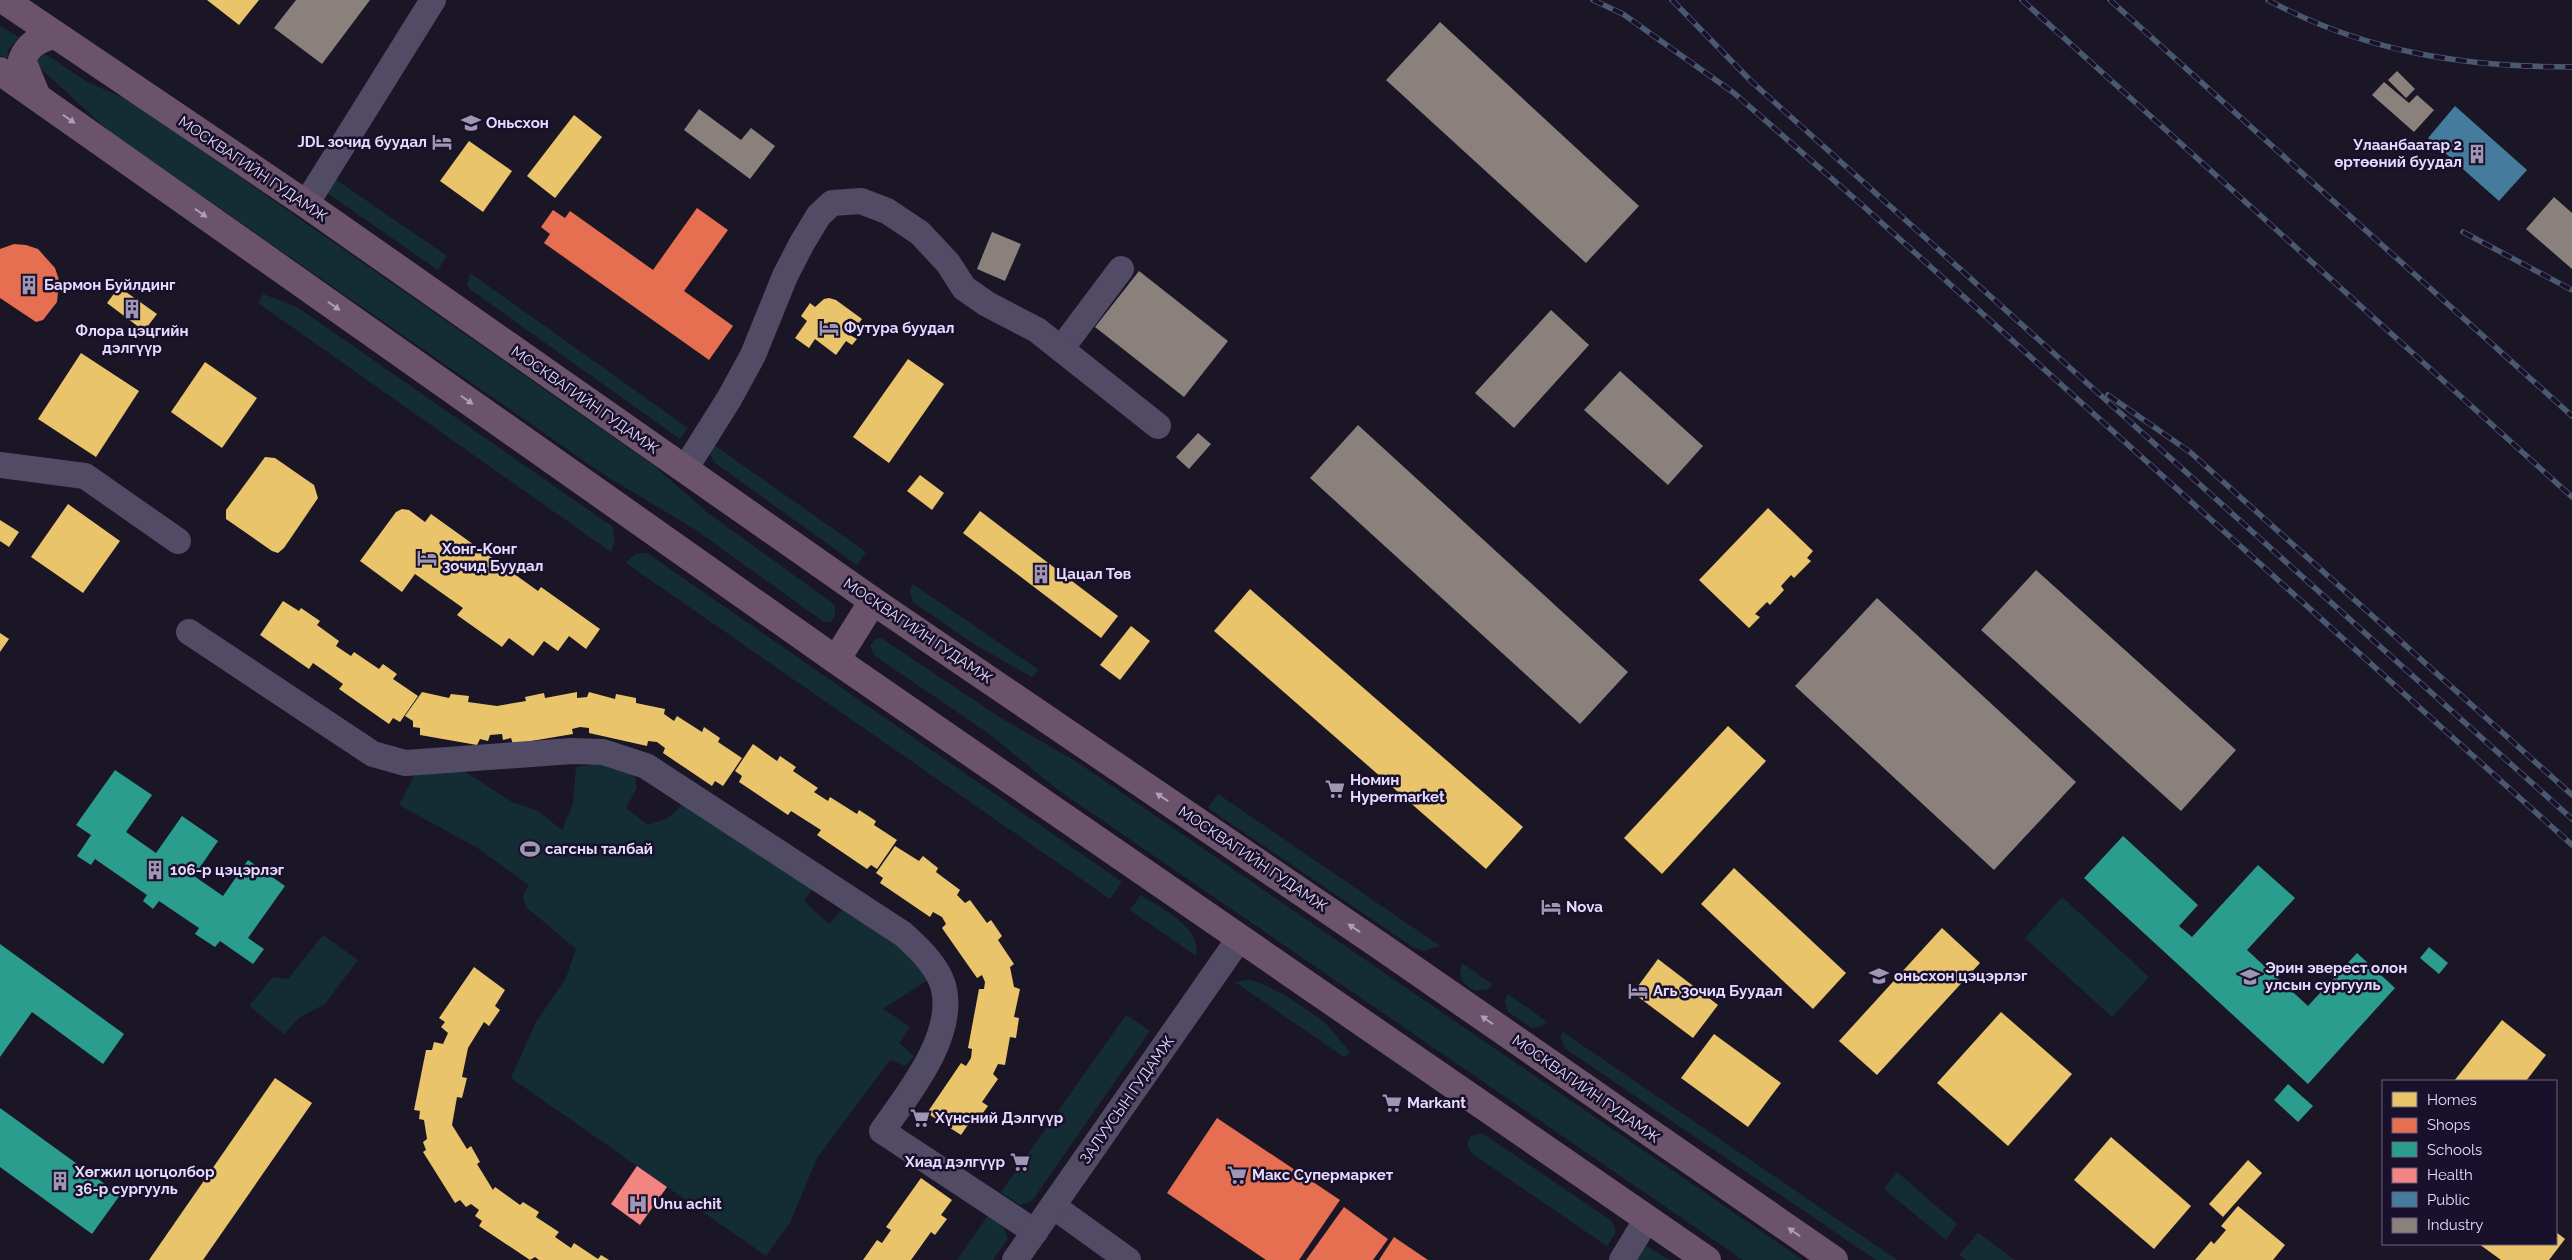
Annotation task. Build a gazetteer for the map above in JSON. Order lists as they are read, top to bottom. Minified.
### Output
{"streets":{"highway":["МОСКВАГИЙН ГУДАМЖ"],"street":["ЗАЛУУСЫН ГУДАМЖ"]},"places":{"school or university":["Оньсхон","оньсхон цэцэрлэг","Эрин эверест олон улсын сургууль"],"hotel":["JDL зочид буудал","Футура буудал","Хонг-Kонг 3очид Буудал","Nova","Агь 3очид Буудал"],"building":["Улаанбаатар 2 өртөөний буудал","Бармон Буйлдинг","Флора цэцгийн дэлгүүр","Цацал Төв","106-р цэцэрлэг","Хөгжил цогцолбор 36-р сургууль"],"supermarket":["Номин Hyрermarket","Markant","Хүнсний Дэлгүүр","Хиад дэлгүүр","Макс Супермаркет"],"sports":["сагсны талбай"],"hospital":["Unu achit"]},"legend":["Homes","Shops","Schools","Health","Public","Industry"]}
